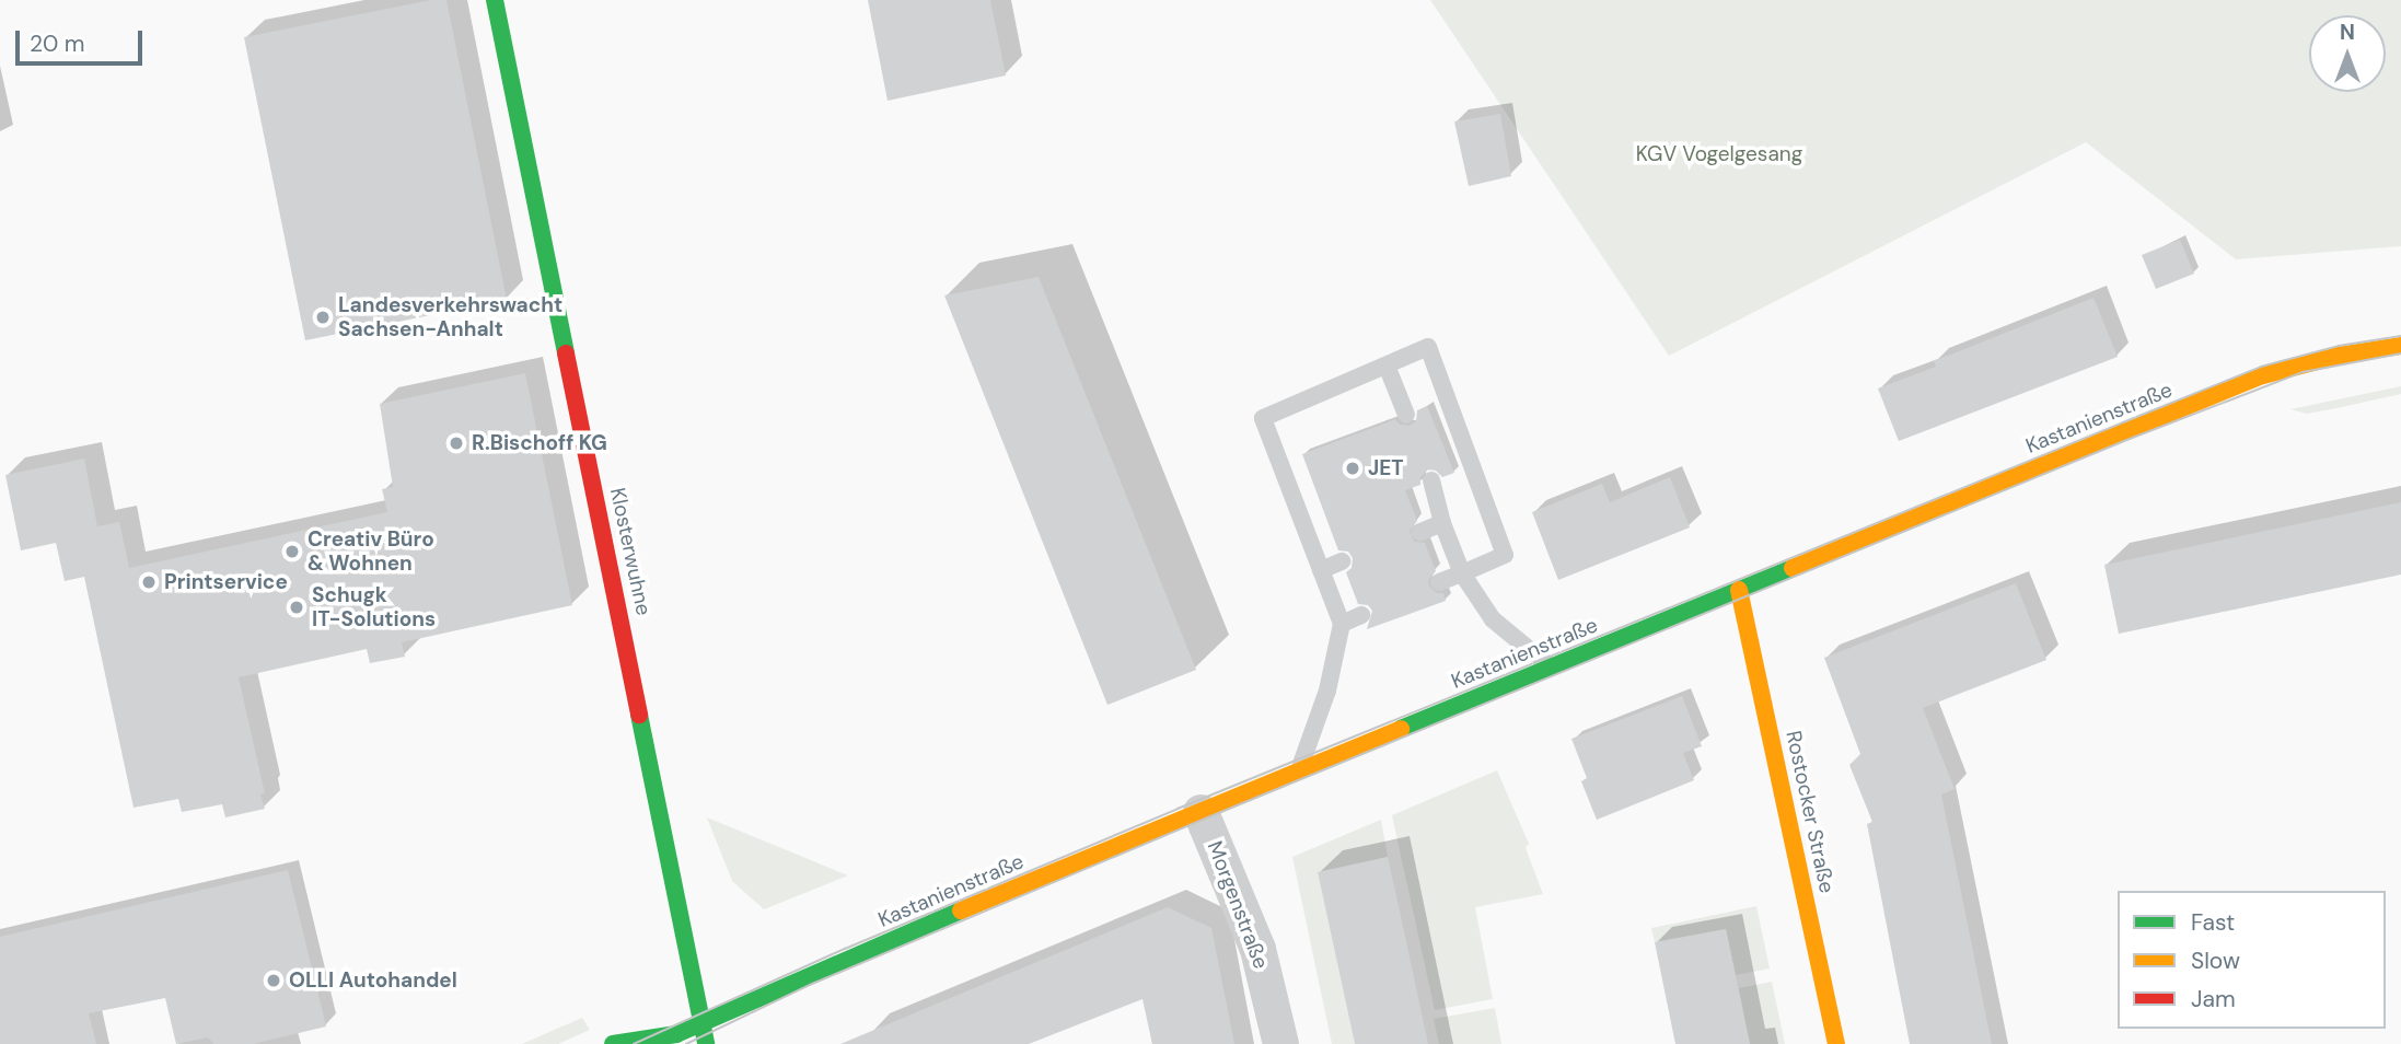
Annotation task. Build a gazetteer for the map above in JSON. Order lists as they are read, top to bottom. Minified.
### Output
{"streets":{"main road":["Kastanienstraße","Klosterwuhne","Rostocker Straße"],"street":["Morgenstraße"]},"crossings":[["Kastanienstraße","Klosterwuhne"],["Kastanienstraße","Rostocker Straße"],["Kastanienstraße","Morgenstraße"]],"parks":["KGV Vogelgesang"],"places":["Landesverkehrswacht Sachsen-Anhalt","R.Bischoff KG","JET","Creativ Büro & Wohnen","Printservice","Schugk IT-Solutions","OLLI Autohandel"],"legend":["Fast","Slow","Jam"],"scale_bar":"20 m","north":"top"}
